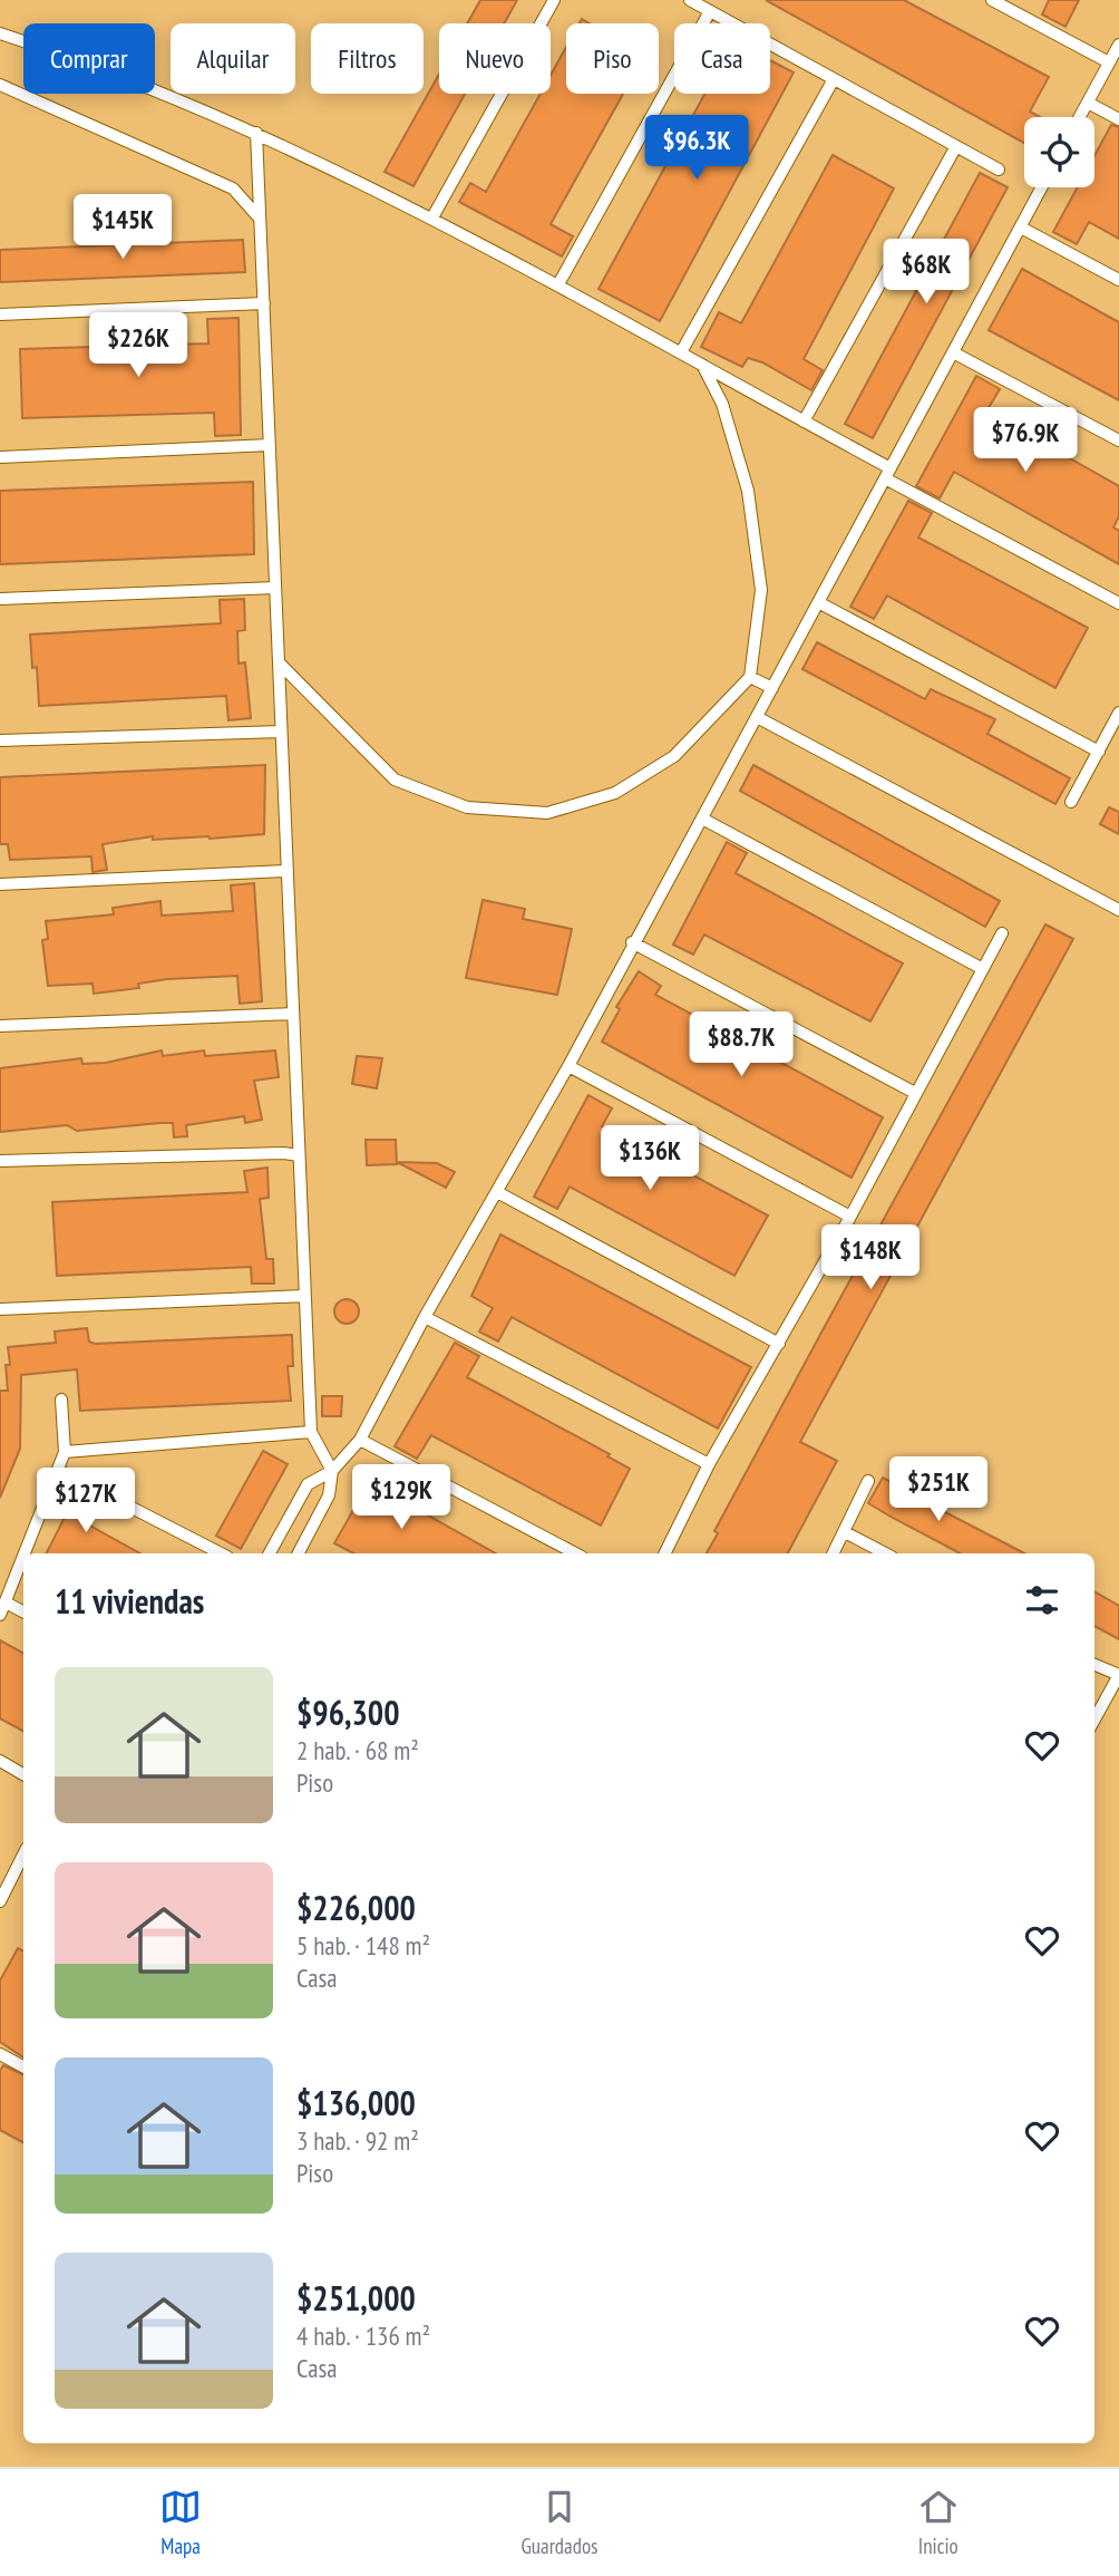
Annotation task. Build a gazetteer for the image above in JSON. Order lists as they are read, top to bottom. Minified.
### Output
{"page":{"chip":["Comprar","Alquilar","Filtros","Nuevo","Piso","Casa"],"price":["$96.3K","$145K","$68K","$226K","$76.9K","$88.7K","$136K","$148K","$251K","$129K","$127K"],"heading":"11 viviendas","list":[{"name":"$96,300","note":"2 hab. · 68 m² · Piso"},{"name":"$226,000","note":"5 hab. · 148 m² · Casa"},{"name":"$136,000","note":"3 hab. · 92 m² · Piso"},{"name":"$251,000","note":"4 hab. · 136 m² · Casa"}],"tabs":["Mapa","Guardados","Inicio"]}}
